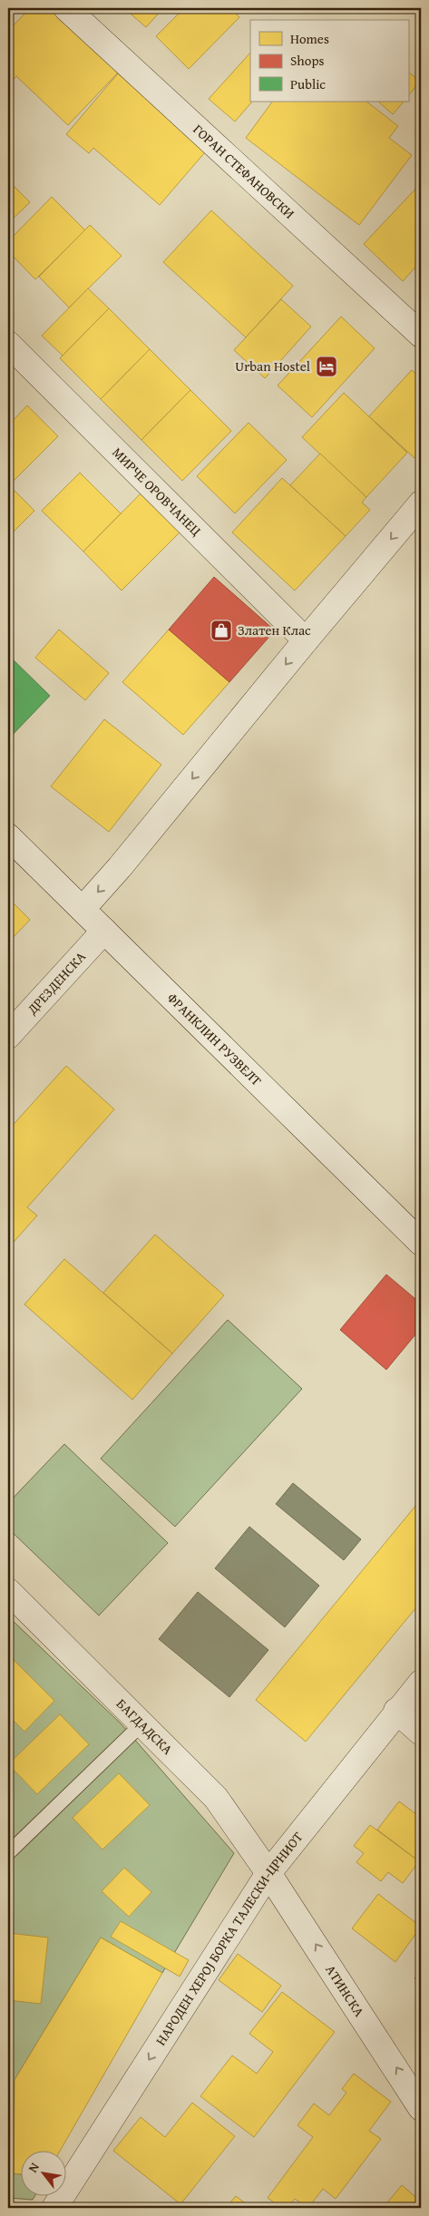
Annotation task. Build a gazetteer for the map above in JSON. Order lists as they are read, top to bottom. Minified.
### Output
{"streets":{"street":["ГОРАН СТЕФАНОВСКИ","МИРЧЕ ОРОВЧАНЕЦ","ДРЕЗДЕНСКА","ФРАНКЛИН РУЗВЕЛТ","БАГДАДСКА","НАРОДЕН ХЕРОЈ БОРКА ТАЛЕСКИ-ЦРНИОТ","АТИНСКА"]},"crossings":[["ДРЕЗДЕНСКА","ФРАНКЛИН РУЗВЕЛТ"],["БАГДАДСКА","НАРОДЕН ХЕРОЈ БОРКА ТАЛЕСКИ-ЦРНИОТ"],["БАГДАДСКА","АТИНСКА"],["НАРОДЕН ХЕРОЈ БОРКА ТАЛЕСКИ-ЦРНИОТ","АТИНСКА"]],"one_way":["НАРОДЕН ХЕРОЈ БОРКА ТАЛЕСКИ-ЦРНИОТ","АТИНСКА"],"places":{"hotel":["Urban Hostel"],"shop":["Златен Клас"]},"legend":["Homes","Shops","Public"],"north":"top left"}
